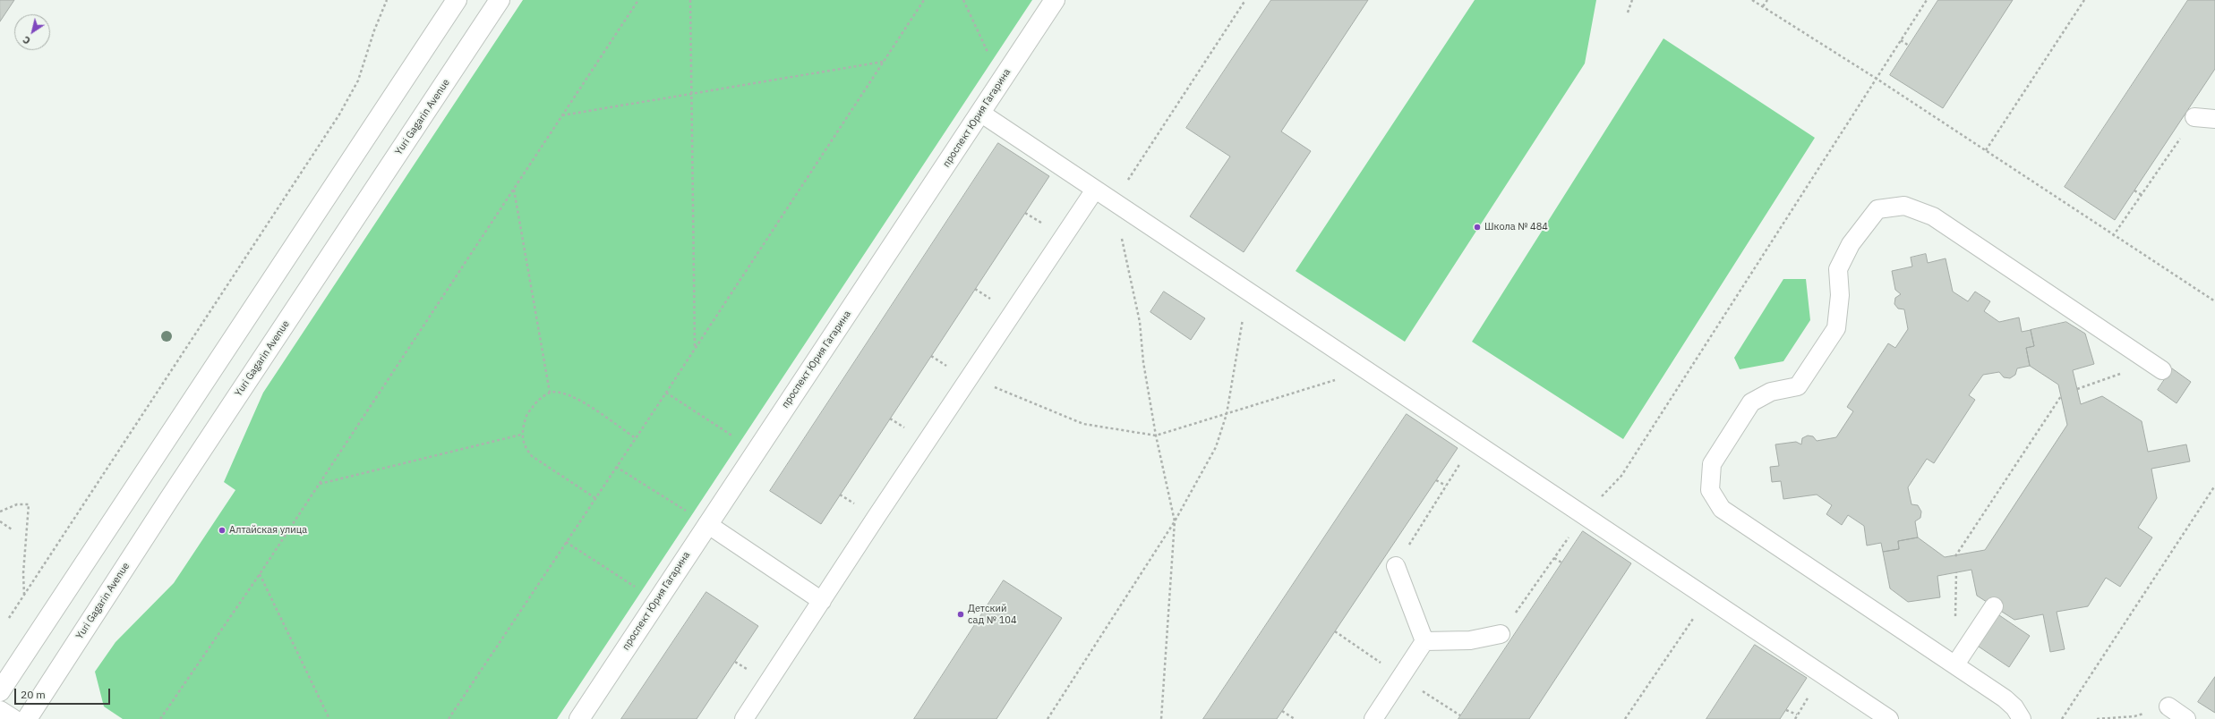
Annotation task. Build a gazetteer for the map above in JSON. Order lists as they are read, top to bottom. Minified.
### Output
{"streets":{"main road":["Yuri Gagarin Avenue","проспект Юрия Гагарина"]},"places":["Школа № 484","Алтайская улица","Детский сад № 104"],"scale_bar":"20 m","north":"bottom left"}
